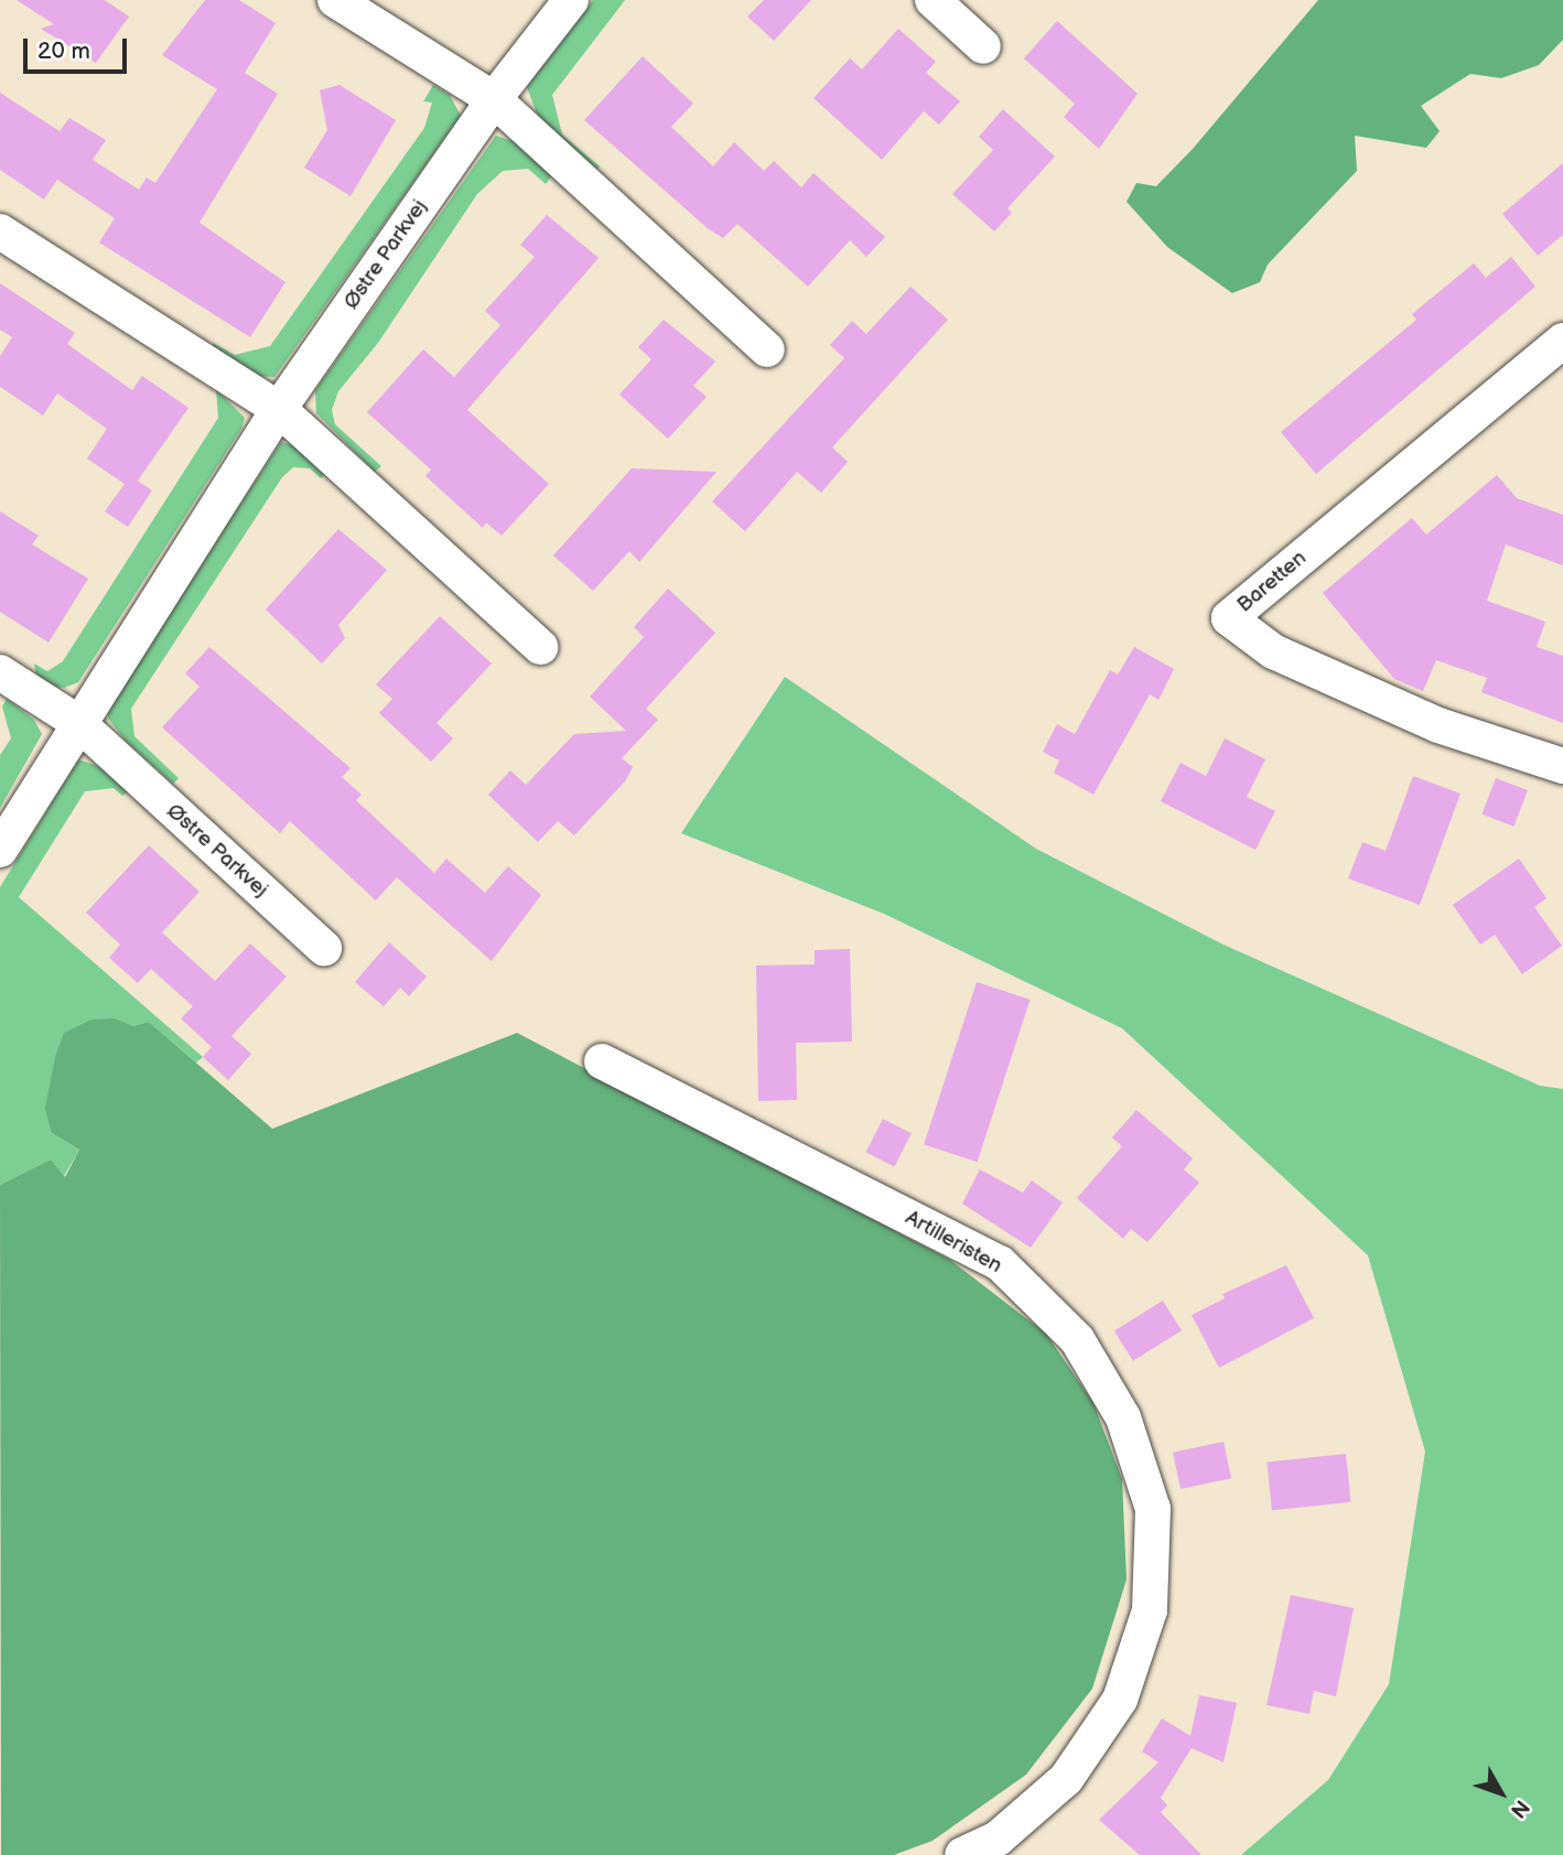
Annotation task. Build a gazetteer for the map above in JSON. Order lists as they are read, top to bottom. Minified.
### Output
{"streets":{"street":["Østre Parkvej","Baretten","Artilleristen"]},"scale_bar":"20 m","north":"bottom right"}
